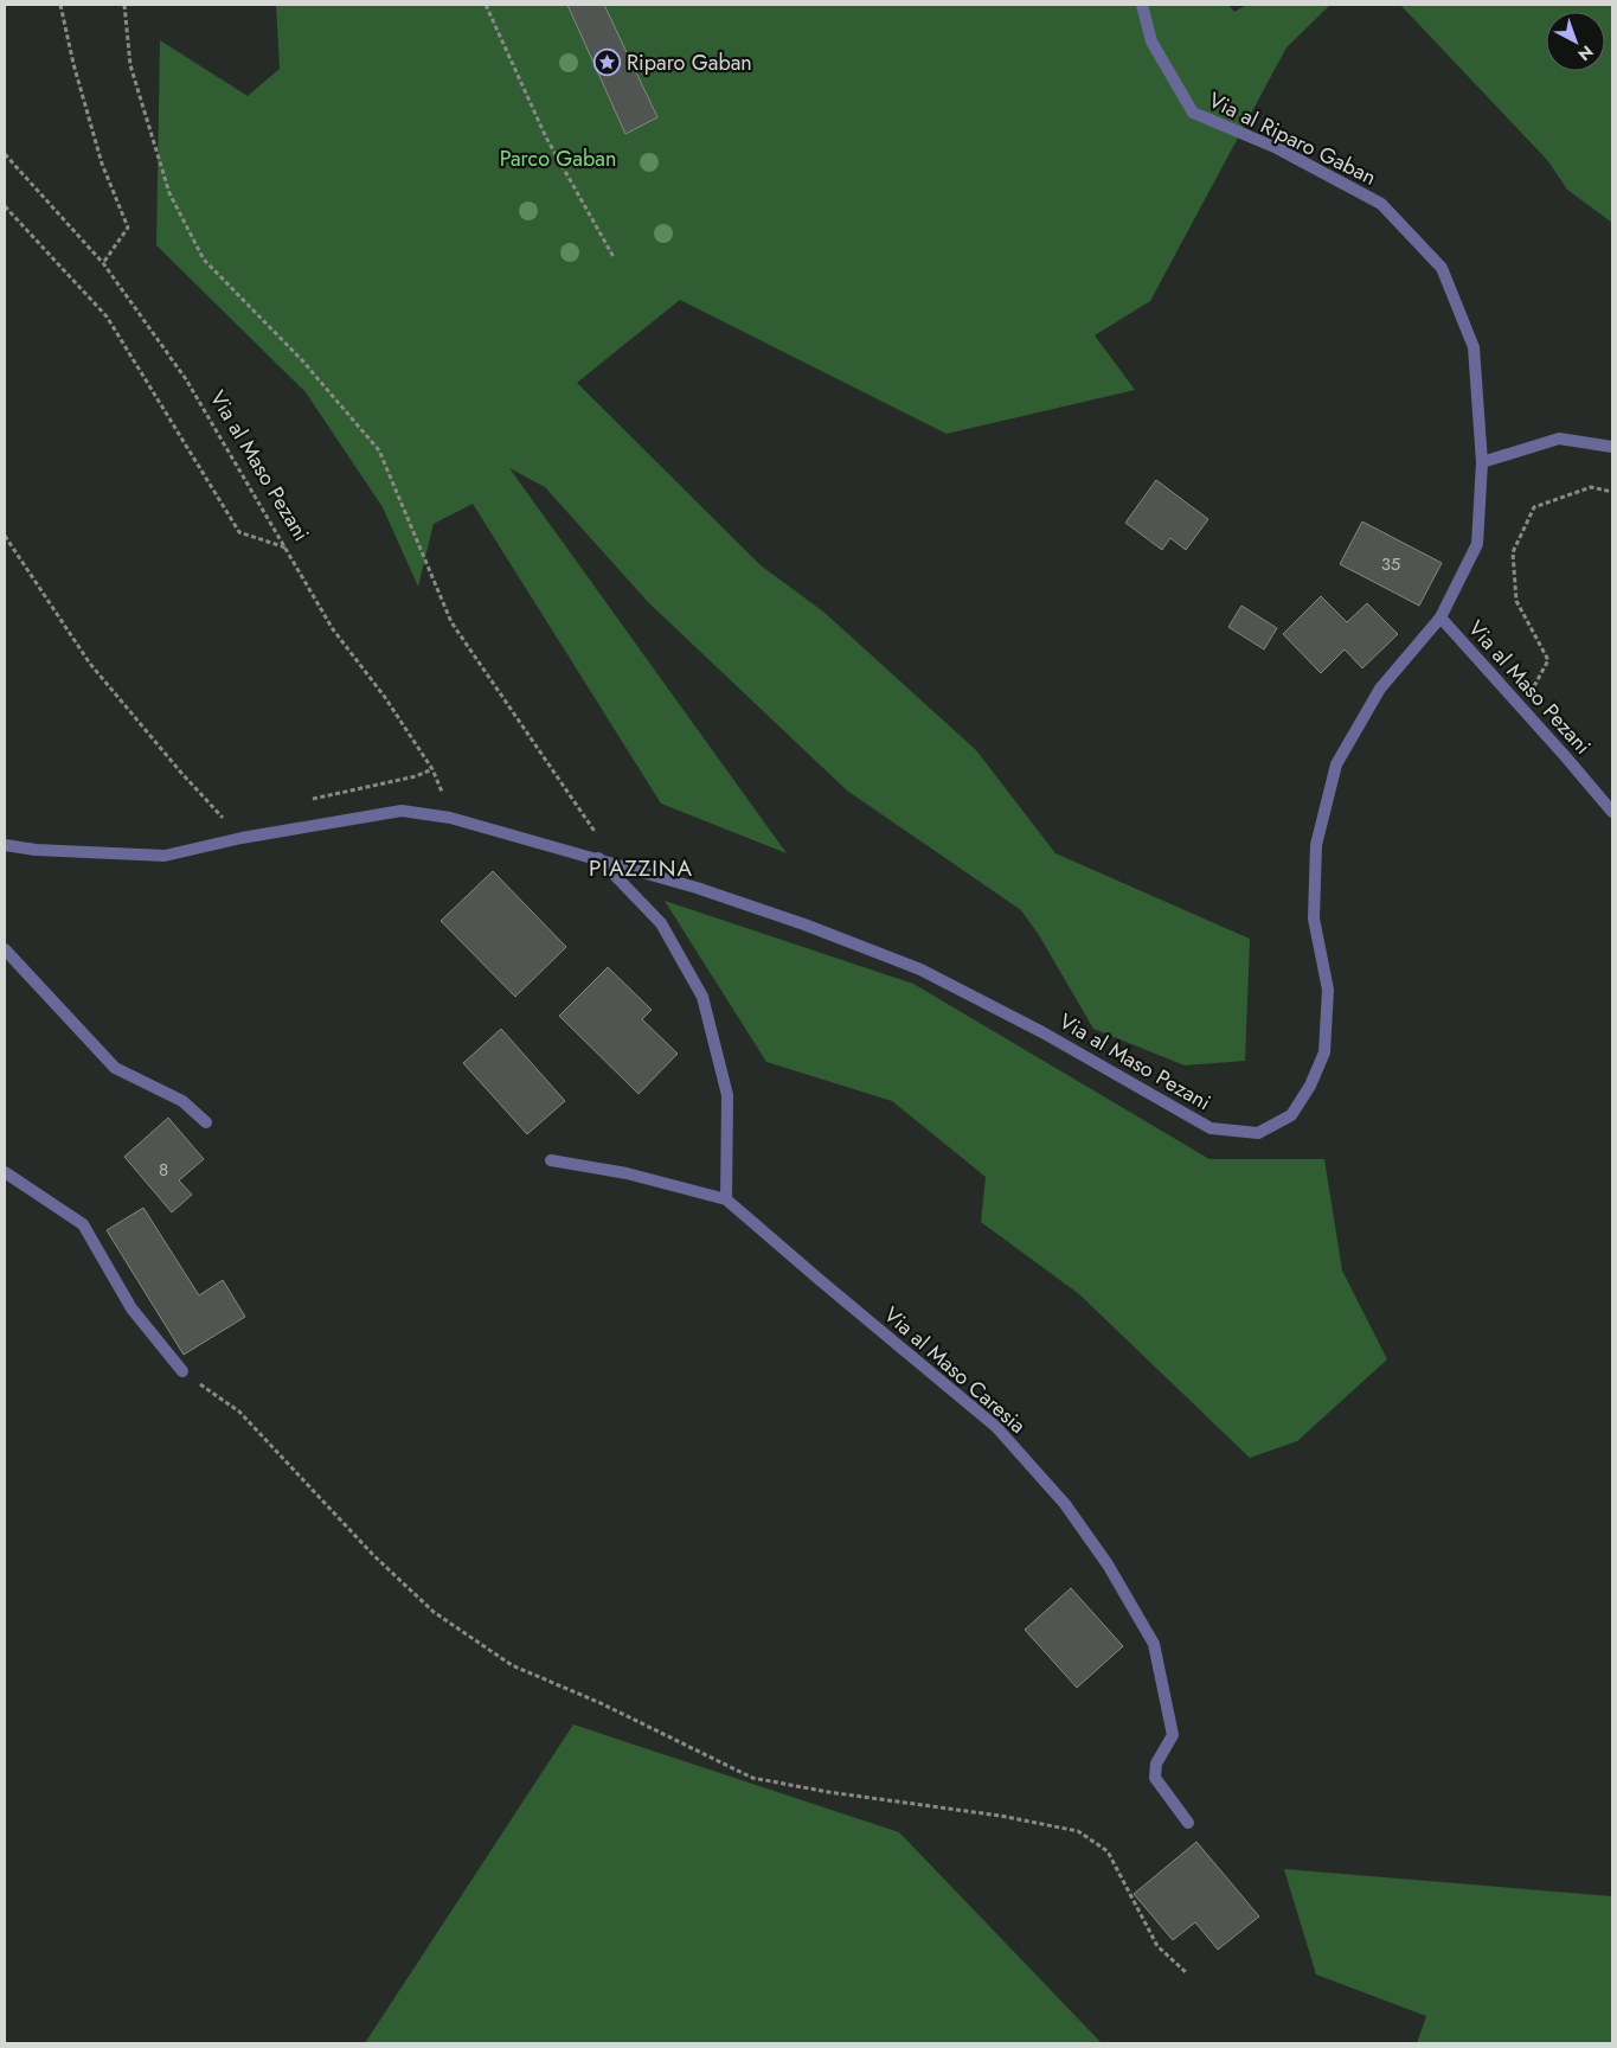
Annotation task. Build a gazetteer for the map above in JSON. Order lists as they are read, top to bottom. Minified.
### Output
{"streets":{"street":["Via al Riparo Gaban","Via al Maso Pezani","Via al Maso Caresia"]},"crossings":[["Via al Riparo Gaban","Via al Maso Pezani"]],"districts":["PIAZZINA"],"parks":["Parco Gaban"],"places":{"place":["Riparo Gaban"]},"house_numbers":["35","8"],"north":"bottom right"}
